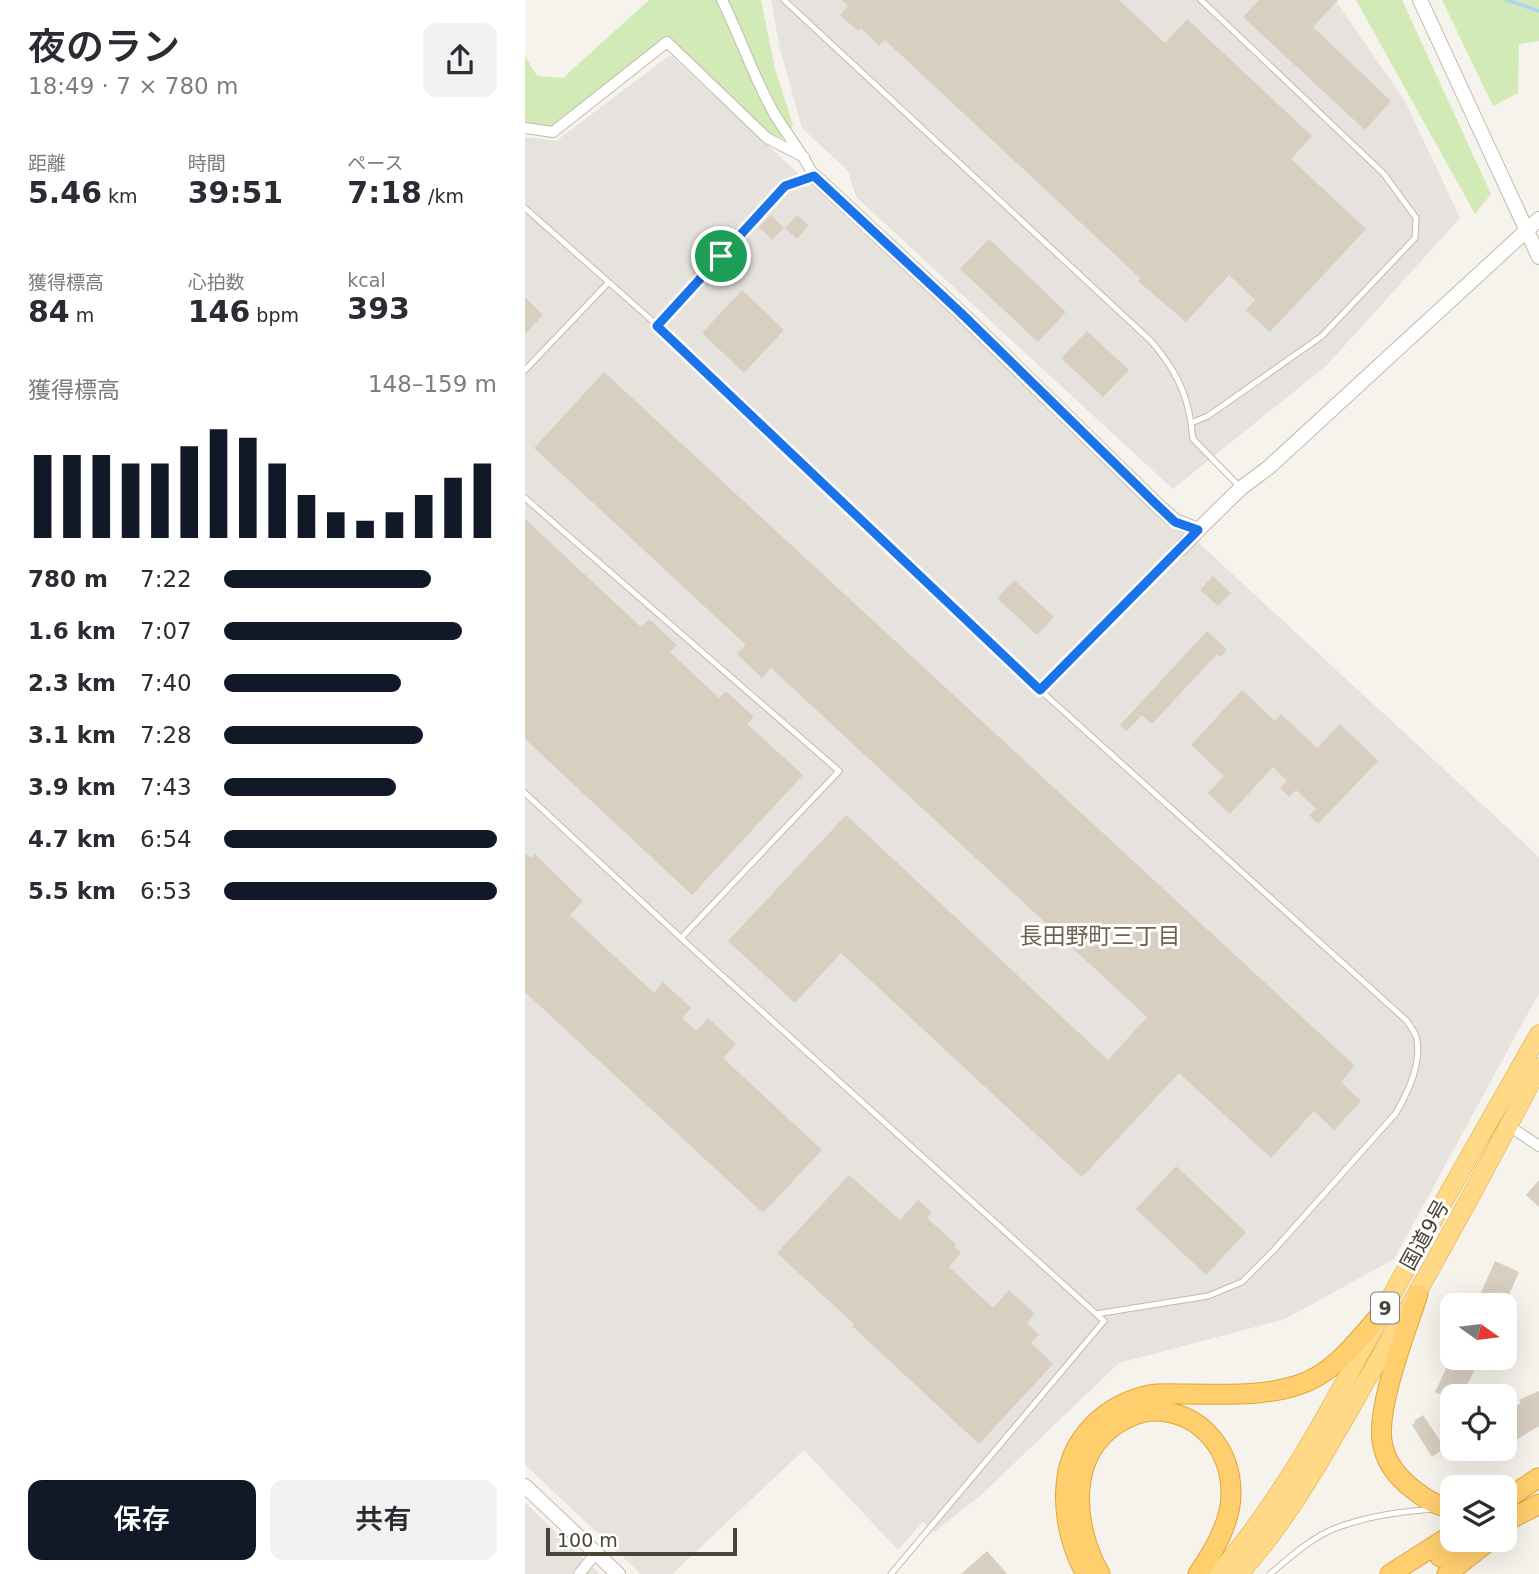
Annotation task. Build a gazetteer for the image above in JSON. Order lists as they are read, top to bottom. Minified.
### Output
{"streets":{"highway":["国道9号","9"]},"districts":["長田野町三丁目"],"scale_bar":"100 m","north":"right","page":{"heading":["夜のラン","18:49 · 7 × 780 m"],"stats":[["距離","5.46 km"],["時間","39:51"],["ペース","7:18 /km"],["獲得標高","84 m"],["心拍数","146 bpm"],["kcal","393"]],"chart":["獲得標高","148–159 m"],"list":[{"name":"780 m","note":"7:22"},{"name":"1.6 km","note":"7:07"},{"name":"2.3 km","note":"7:40"},{"name":"3.1 km","note":"7:28"},{"name":"3.9 km","note":"7:43"},{"name":"4.7 km","note":"6:54"},{"name":"5.5 km","note":"6:53"}],"buttons":["保存","共有"],"scale":"100 m"}}
